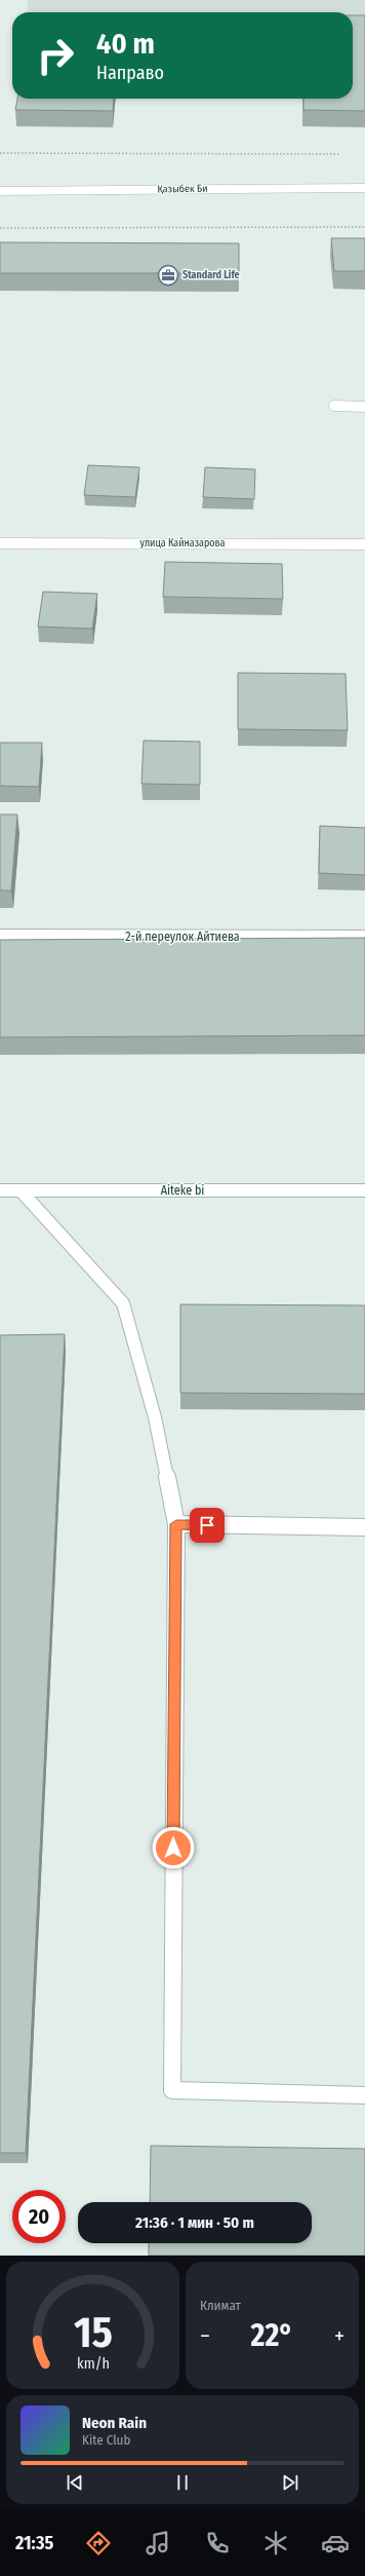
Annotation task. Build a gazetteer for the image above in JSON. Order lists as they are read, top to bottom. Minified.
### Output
{"streets":{"street":["Қазыбек Би","улица Кайназарова","2-й переулок Айтиева","Aiteke bi"]},"places":{"office":["Standard Life"]},"page":{"turn":["40 m","Направо"],"limit":"20","trip":"21:36 · 1 мин · 50 m","tile":"Климат","heat":["−","22°","+"],"song":["Neon Rain","Kite Club"],"tabs":"21:35","gauge":["15","km/h"]}}
